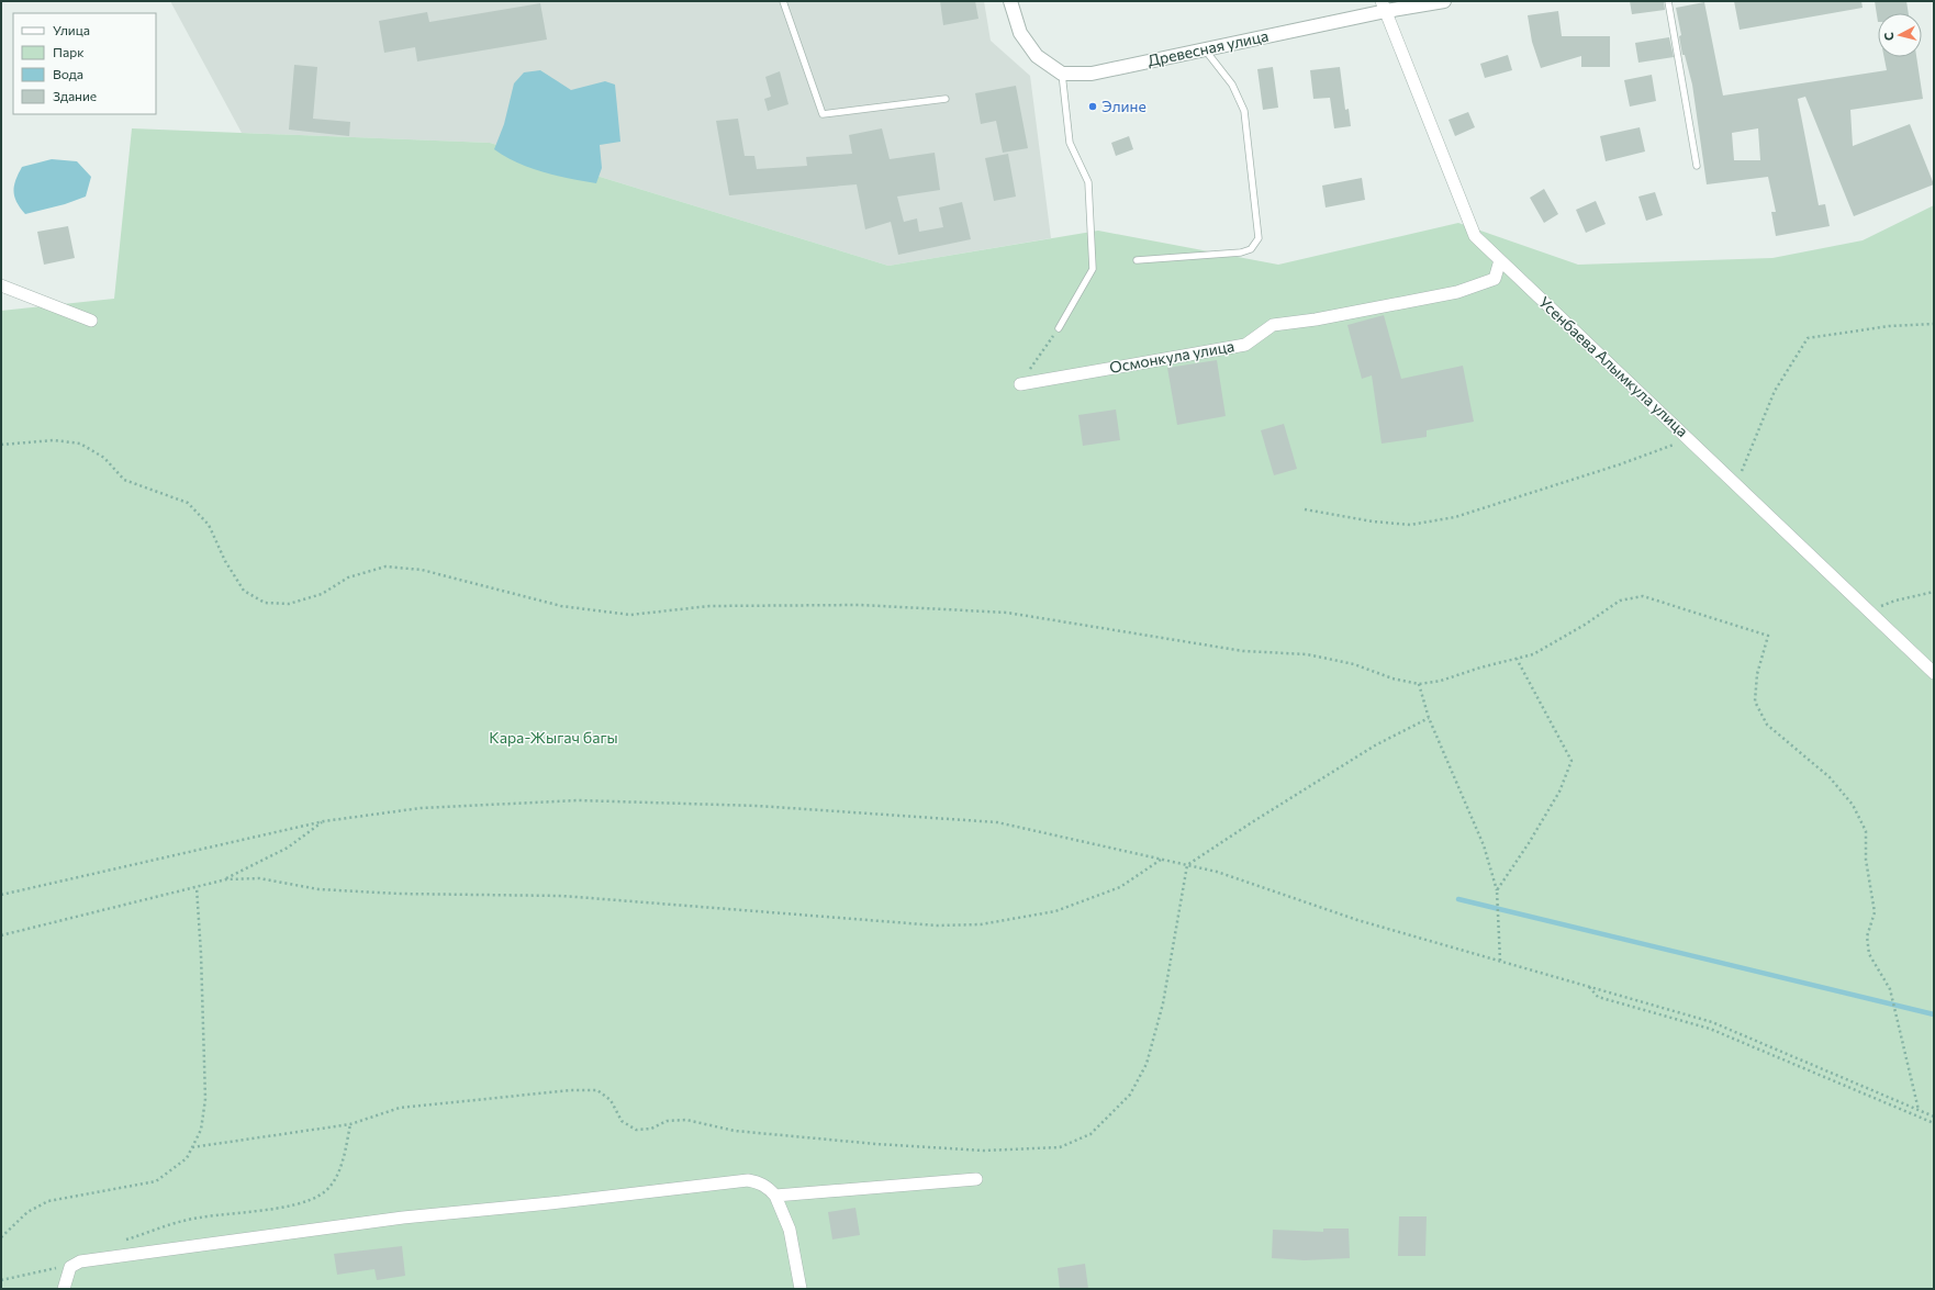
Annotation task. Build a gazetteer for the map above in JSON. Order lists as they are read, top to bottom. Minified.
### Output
{"streets":{"street":["Древесная улица","Осмонкула улица","Усенбаева Алымкула улица"]},"crossings":[["Древесная улица","Усенбаева Алымкула улица"],["Осмонкула улица","Усенбаева Алымкула улица"]],"parks":["Кара-Жыгач багы"],"places":["Элине"],"legend":["Улица","Парк","Вода","Здание"],"north":"left"}
